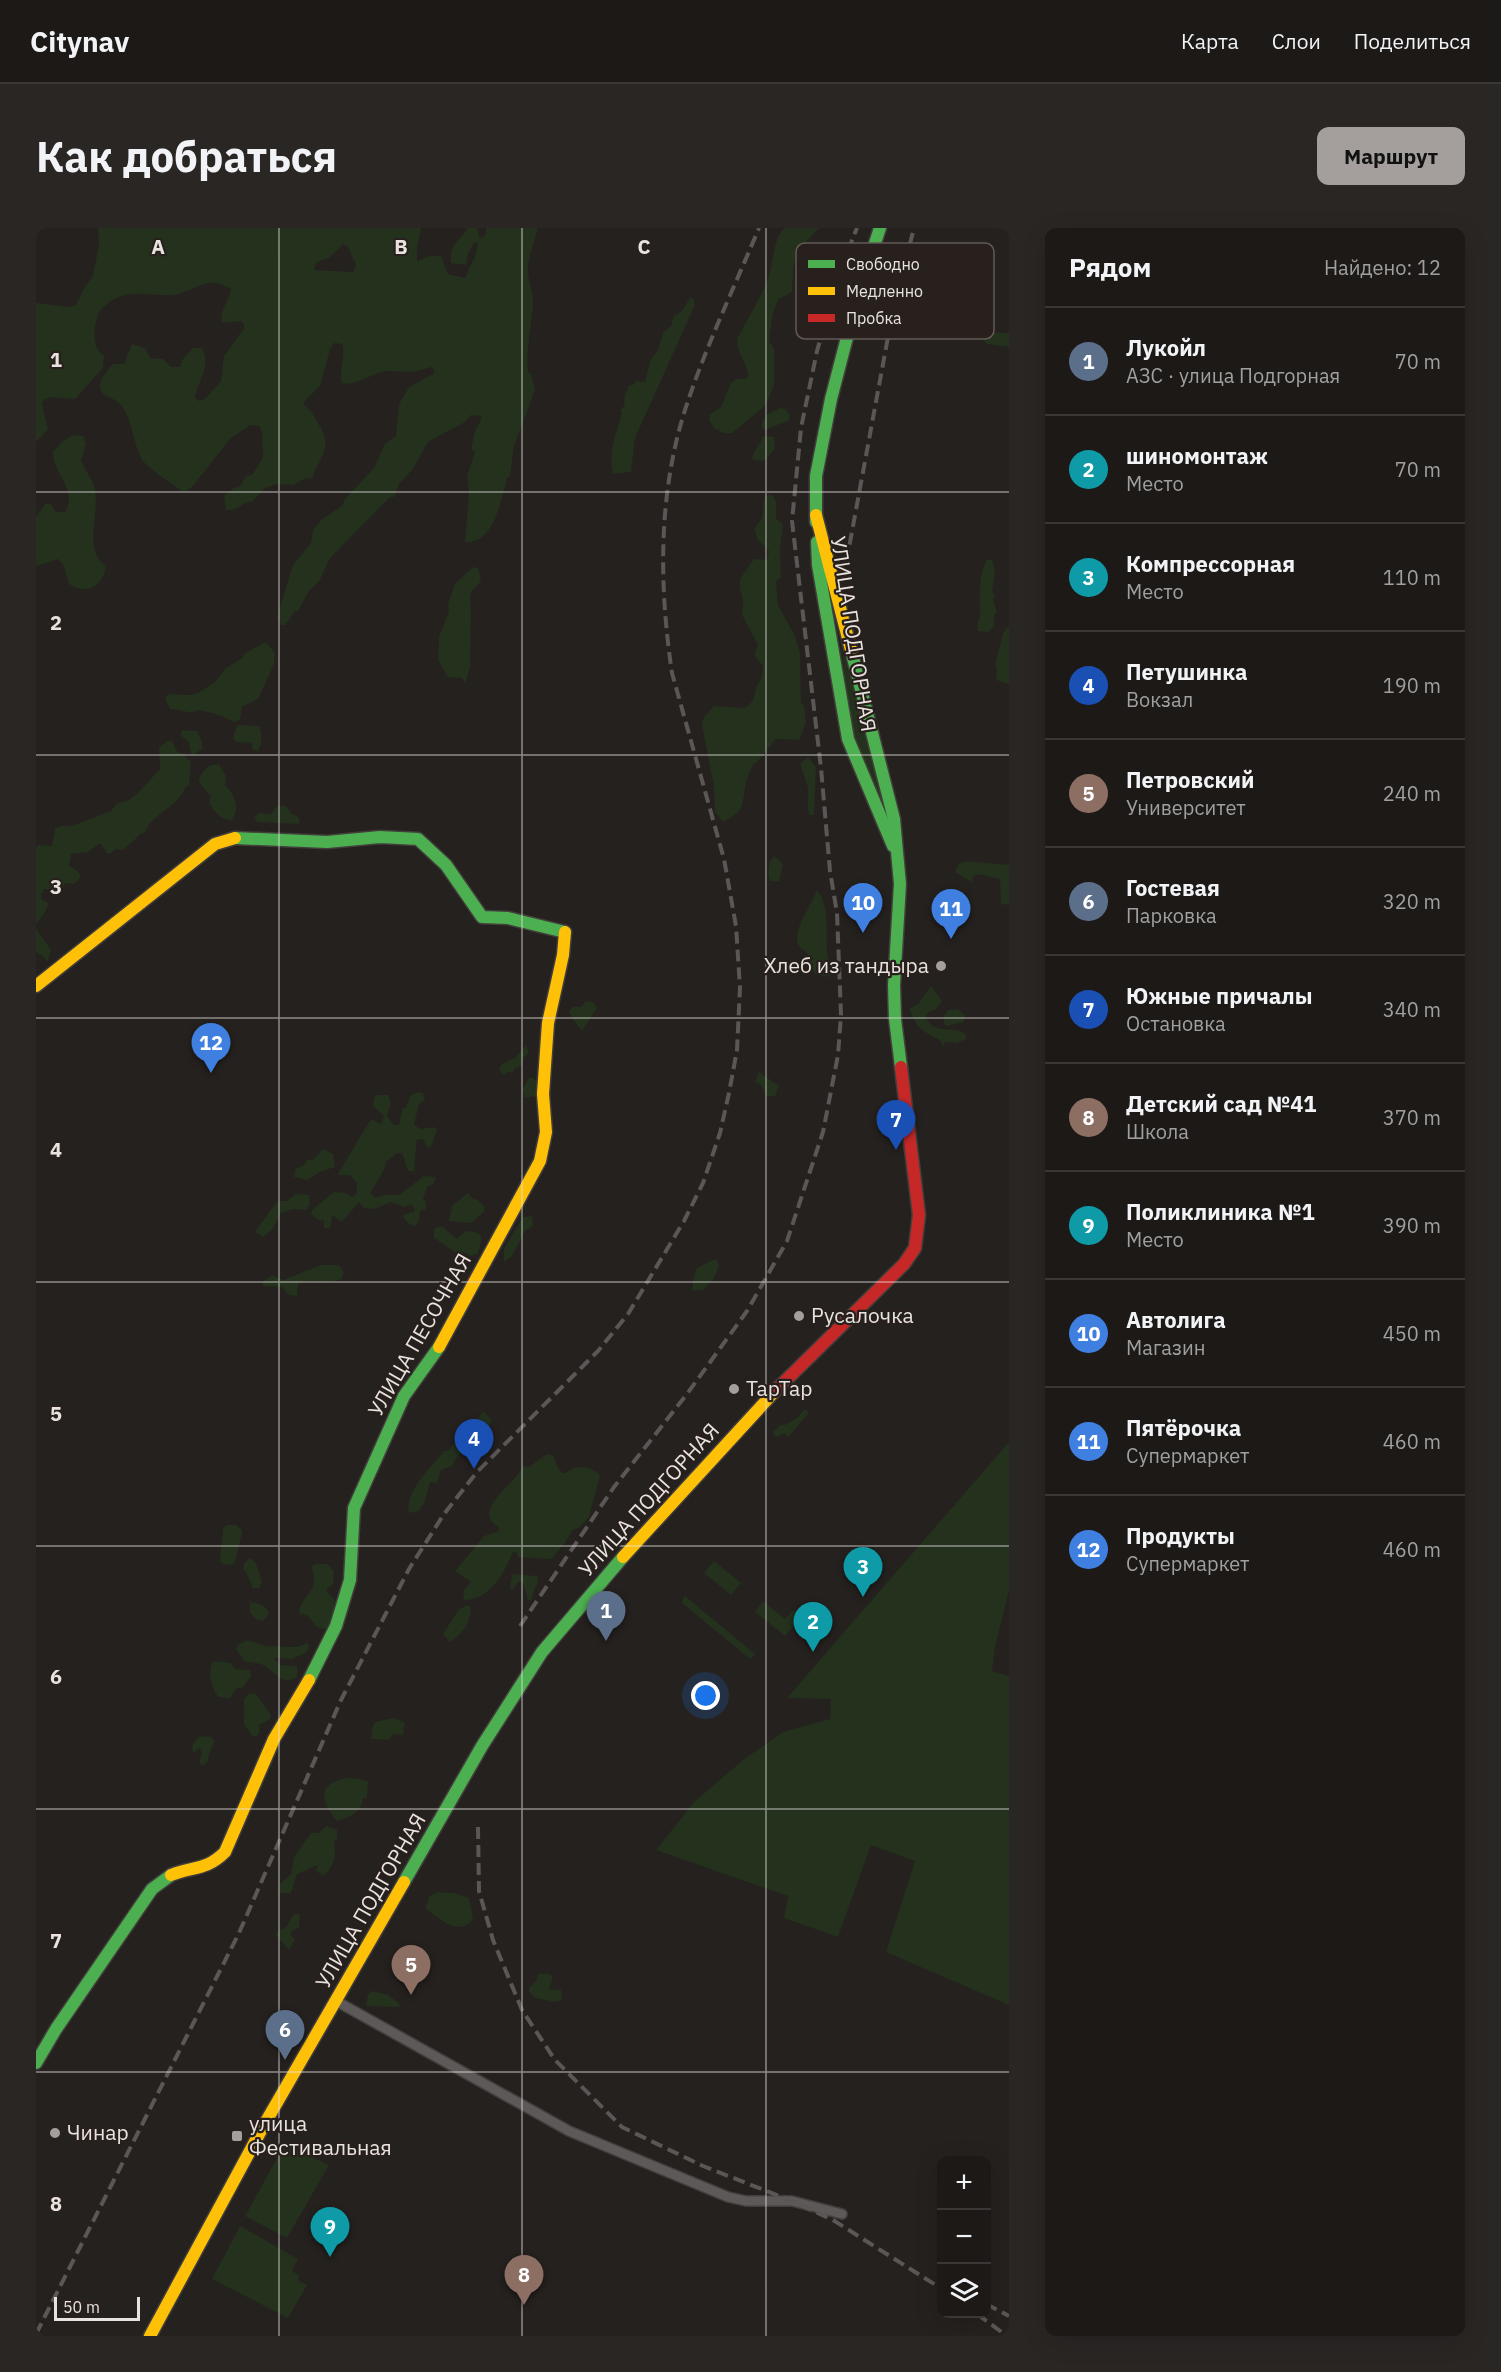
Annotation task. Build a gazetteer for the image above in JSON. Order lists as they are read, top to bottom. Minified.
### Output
{"streets":{"main road":["УЛИЦА ПОДГОРНАЯ","УЛИЦА ПЕСОЧНАЯ"]},"places":{"other":["Хлеб из тандыра","Русалочка","ТарТар","Чинар"],"transit":["улица Фестивальная"]},"legend":["Свободно","Медленно","Пробка"],"scale_bar":"50 m","page":{"header":"Citynav","nav":["Карта","Слои","Поделиться"],"buttons":"Маршрут","title":"Как добраться","heading":["Рядом","Найдено: 12"],"list":[{"mark":"1","name":"Лукойл","note":"АЗС · улица Подгорная","value":"70 m"},{"mark":"2","name":"шиномонтаж","note":"Место","value":"70 m"},{"mark":"3","name":"Компрессорная","note":"Место","value":"110 m"},{"mark":"4","name":"Петушинка","note":"Вокзал","value":"190 m"},{"mark":"5","name":"Петровский","note":"Университет","value":"240 m"},{"mark":"6","name":"Гостевая","note":"Парковка","value":"320 m"},{"mark":"7","name":"Южные причалы","note":"Остановка","value":"340 m"},{"mark":"8","name":"Детский сад №41","note":"Школа","value":"370 m"},{"mark":"9","name":"Поликлиника №1","note":"Место","value":"390 m"},{"mark":"10","name":"Автолига","note":"Магазин","value":"450 m"},{"mark":"11","name":"Пятёрочка","note":"Супермаркет","value":"460 m"},{"mark":"12","name":"Продукты","note":"Супермаркет","value":"460 m"}],"pins":["10","11","12","7","4","3","1","2","5","6","9","8"],"map_buttons":["+","−"],"scale":"50 m"},"grid":{"columns":["A","B","C"],"rows":["1","2","3","4","5","6","7","8"]}}
